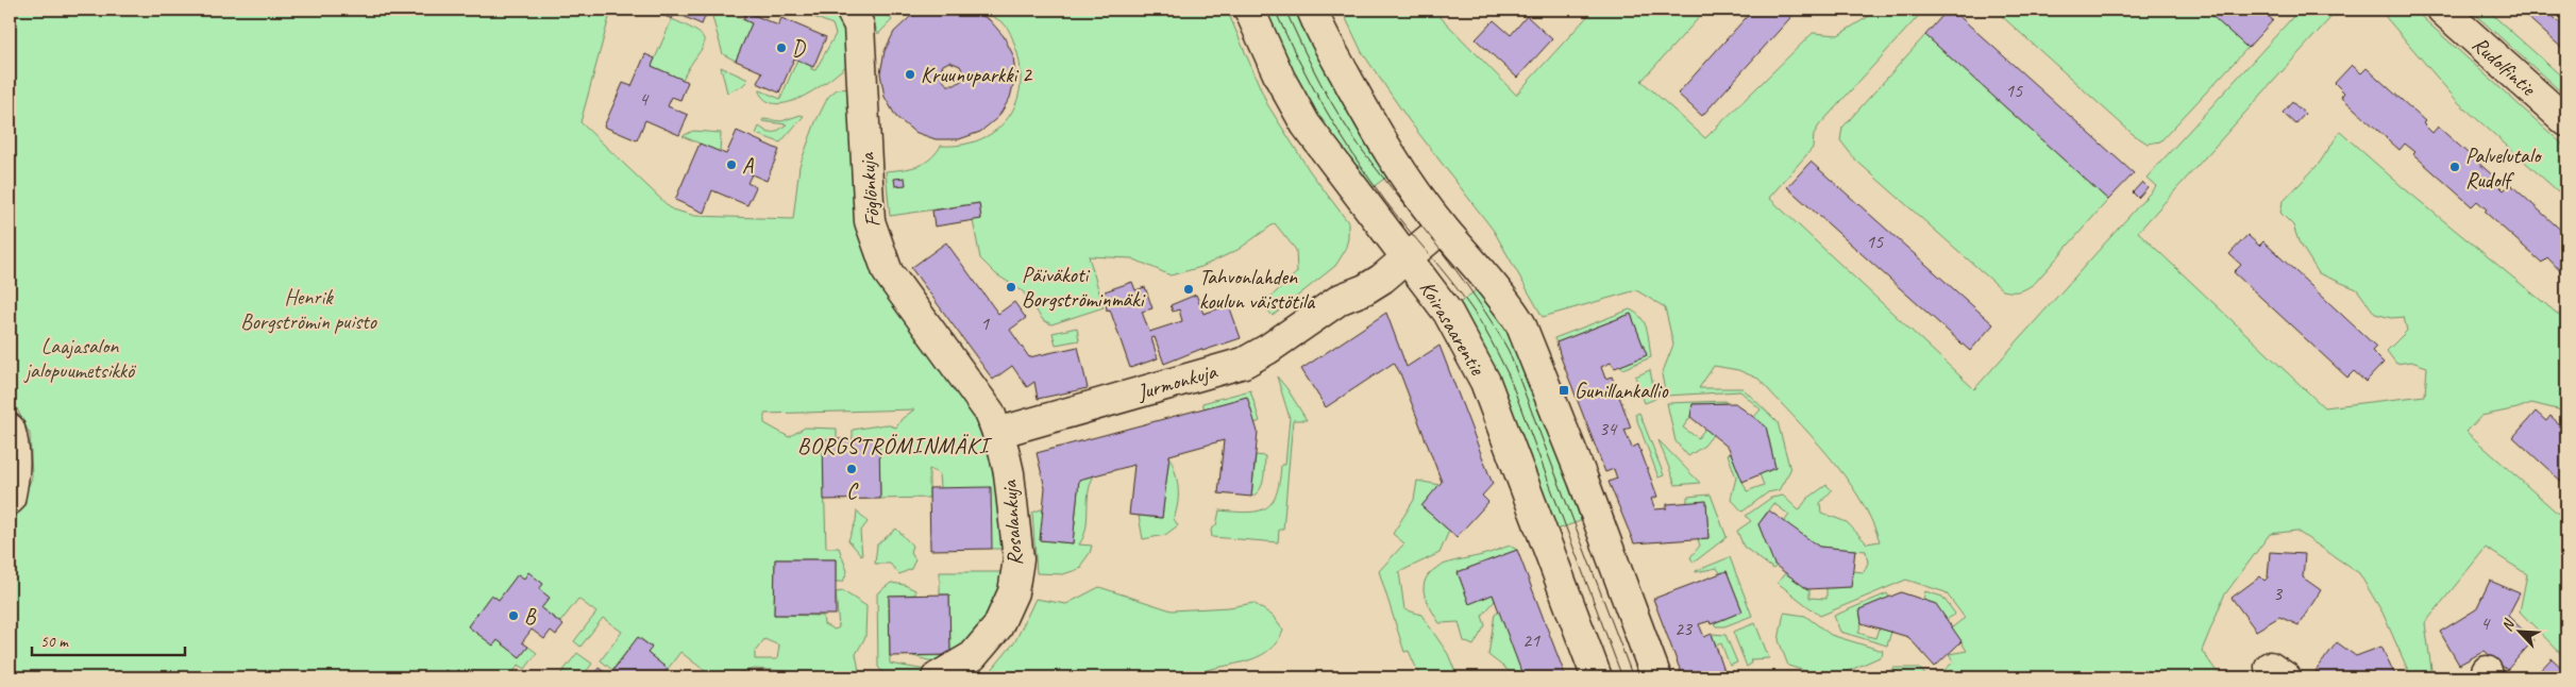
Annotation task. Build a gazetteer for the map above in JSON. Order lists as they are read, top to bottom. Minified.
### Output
{"streets":{"street":["Rudolfintie","Föglönkuja","Koirasaarentie","Jurmonkuja","Rosalankuja"]},"crossings":[["Föglönkuja","Jurmonkuja"],["Föglönkuja","Rosalankuja"],["Koirasaarentie","Jurmonkuja"],["Jurmonkuja","Rosalankuja"]],"districts":["BORGSTRÖMINMÄKI"],"parks":["Henrik Borgströmin puisto","Laajasalon jalopuumetsikkö"],"places":{"other":["D","Kruunuparkki 2","A","Palvelutalo Rudolf","Päiväkoti Borgströminmäki","Tahvonlahden koulun väistötila","C","B"],"transit":["Gunillankallio"]},"house_numbers":["15","4","15","1","34","3","4","23","21"],"scale_bar":"50 m","north":"top left"}
